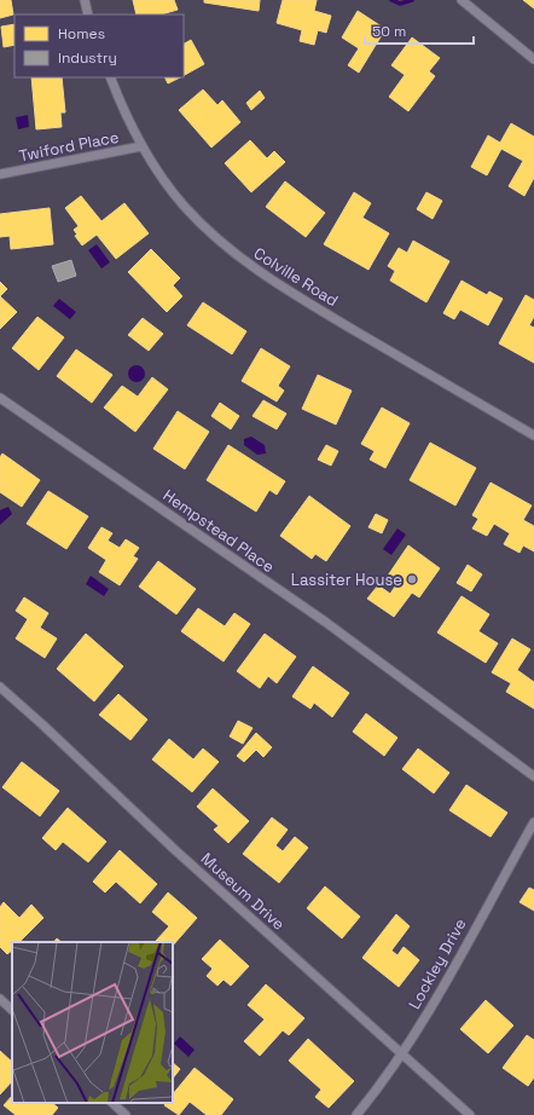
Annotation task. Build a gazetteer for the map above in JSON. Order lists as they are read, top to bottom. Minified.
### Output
{"streets":{"street":["Twiford Place","Colville Road","Hempstead Place","Museum Drive","Lockley Drive"]},"crossings":[["Twiford Place","Colville Road"],["Museum Drive","Lockley Drive"]],"places":["Lassiter House"],"legend":["Homes","Industry"],"scale_bar":"50 m"}
